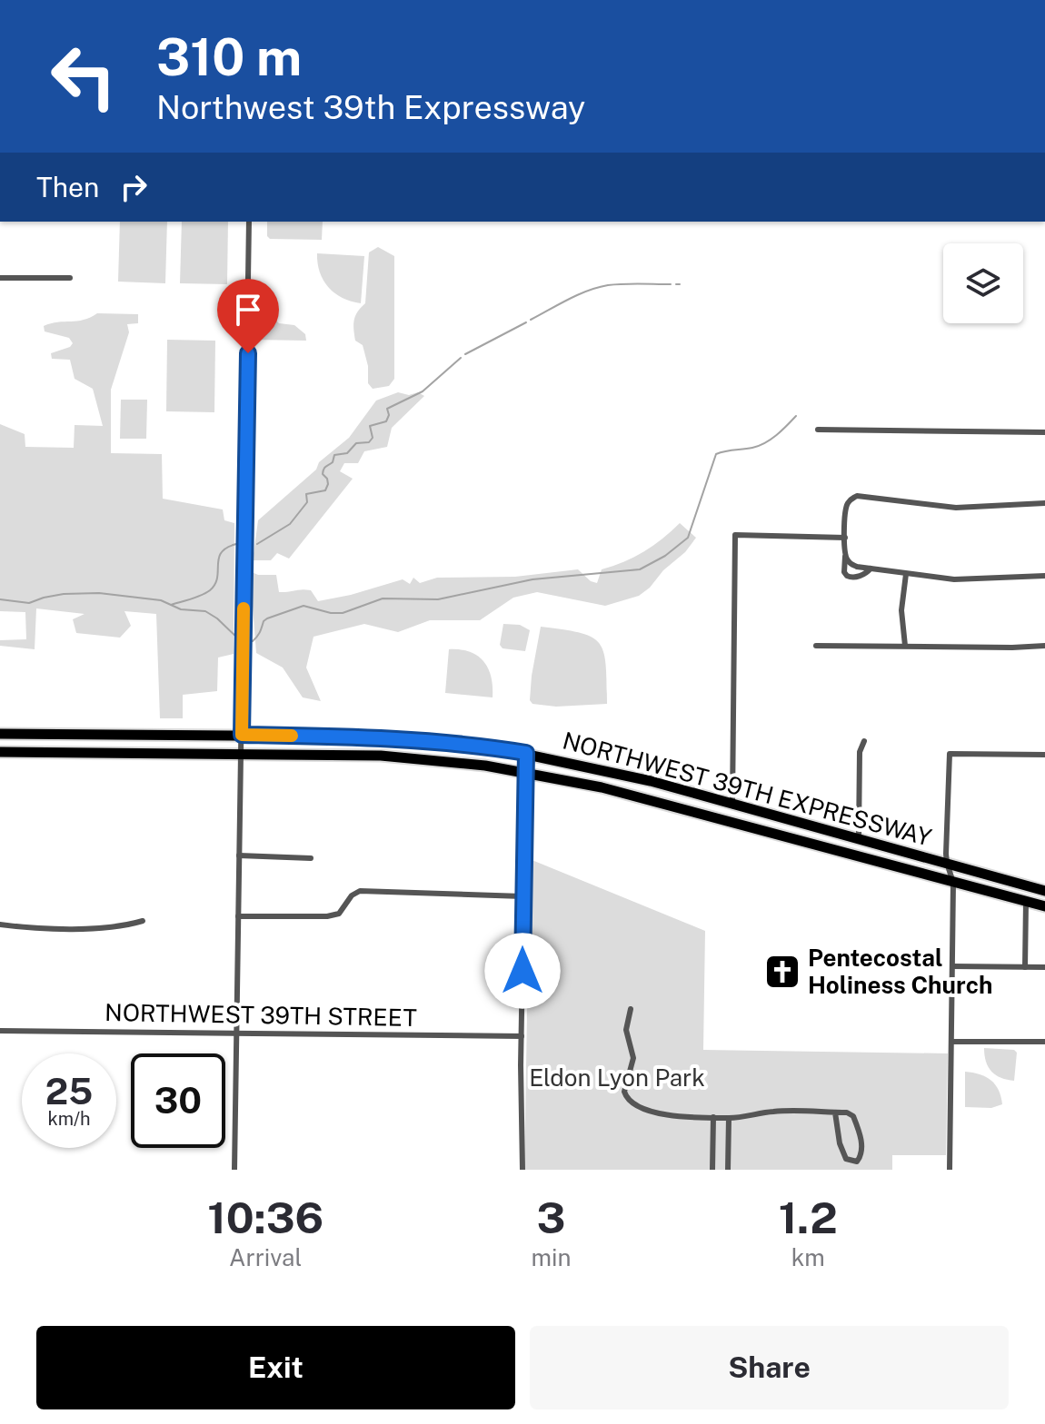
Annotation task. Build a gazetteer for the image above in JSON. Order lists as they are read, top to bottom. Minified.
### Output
{"streets":{"highway":["NORTHWEST 39TH EXPRESSWAY"],"street":["NORTHWEST 39TH STREET"]},"parks":["Eldon Lyon Park"],"places":{"church":["Pentecostal Holiness Church"]},"page":{"turn":["310 m","Northwest 39th Expressway"],"then":"Then","speed":"25 km/h","limit":"30","eta":["10:36","Arrival","3","min","1.2","km"],"buttons":["Exit","Share"]}}
